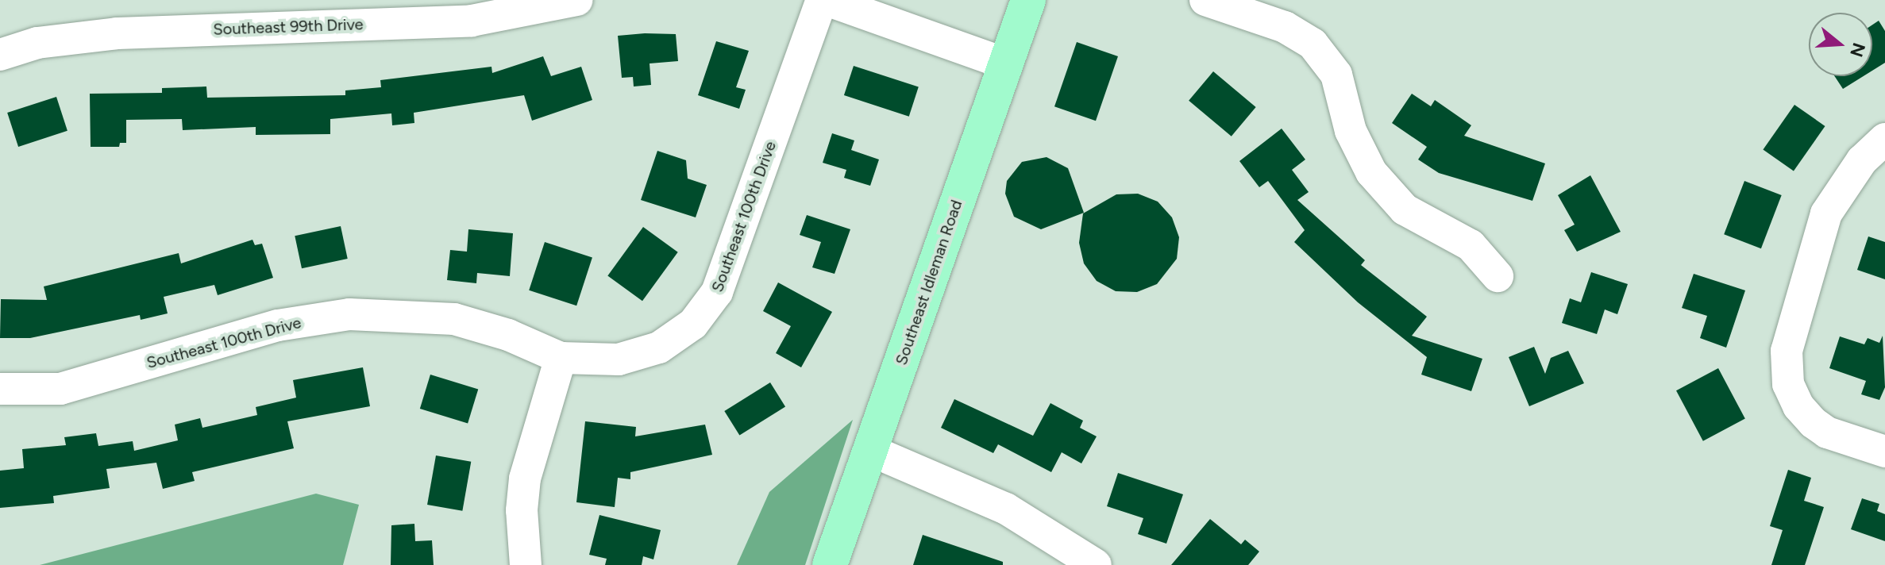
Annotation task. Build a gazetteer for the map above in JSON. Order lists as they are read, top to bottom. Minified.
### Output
{"streets":{"main road":["Southeast Idleman Road"],"street":["Southeast 99th Drive","Southeast 100th Drive"]},"north":"right"}
